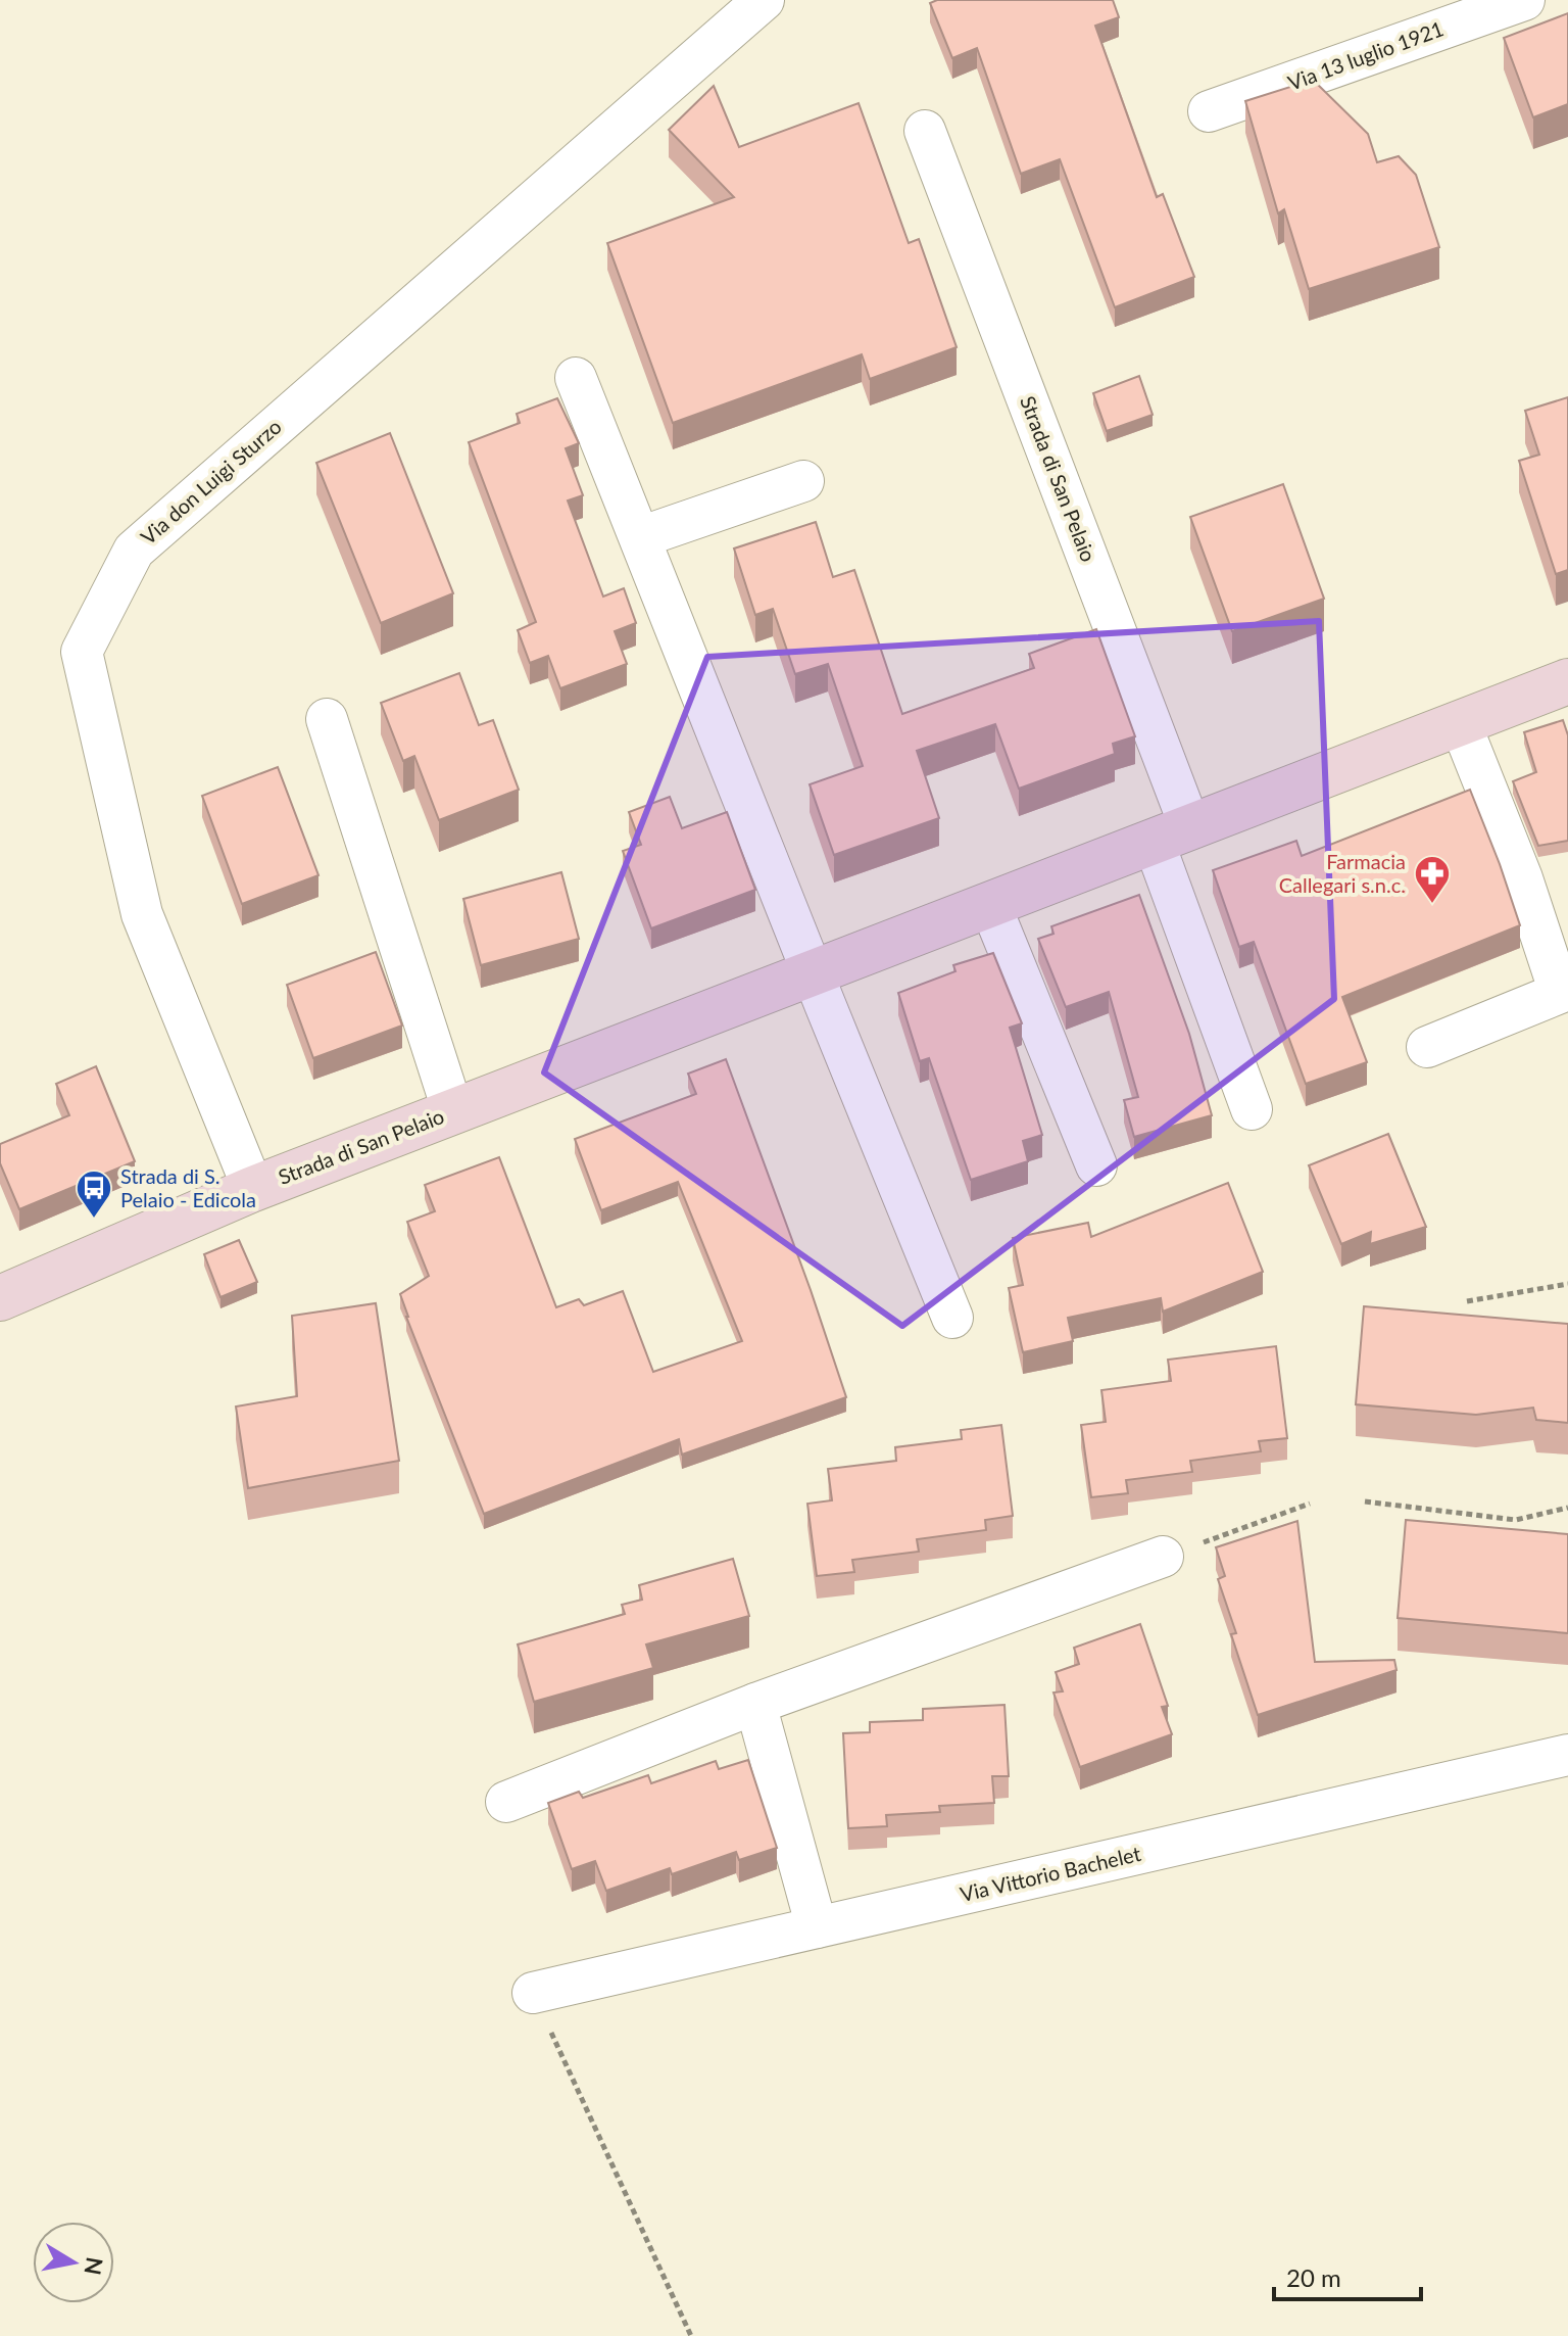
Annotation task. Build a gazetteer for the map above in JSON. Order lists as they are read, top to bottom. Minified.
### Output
{"streets":{"main road":["Strada di San Pelaio"],"street":["Via 13 luglio 1921","Via don Luigi Sturzo","Via Vittorio Bachelet"]},"crossings":[["Strada di San Pelaio","Via don Luigi Sturzo"]],"places":{"pharmacy":["Farmacia Callegari s.n.c."],"bus stop":["Strada di S. Pelaio - Edicola"]},"scale_bar":"20 m","north":"right"}
